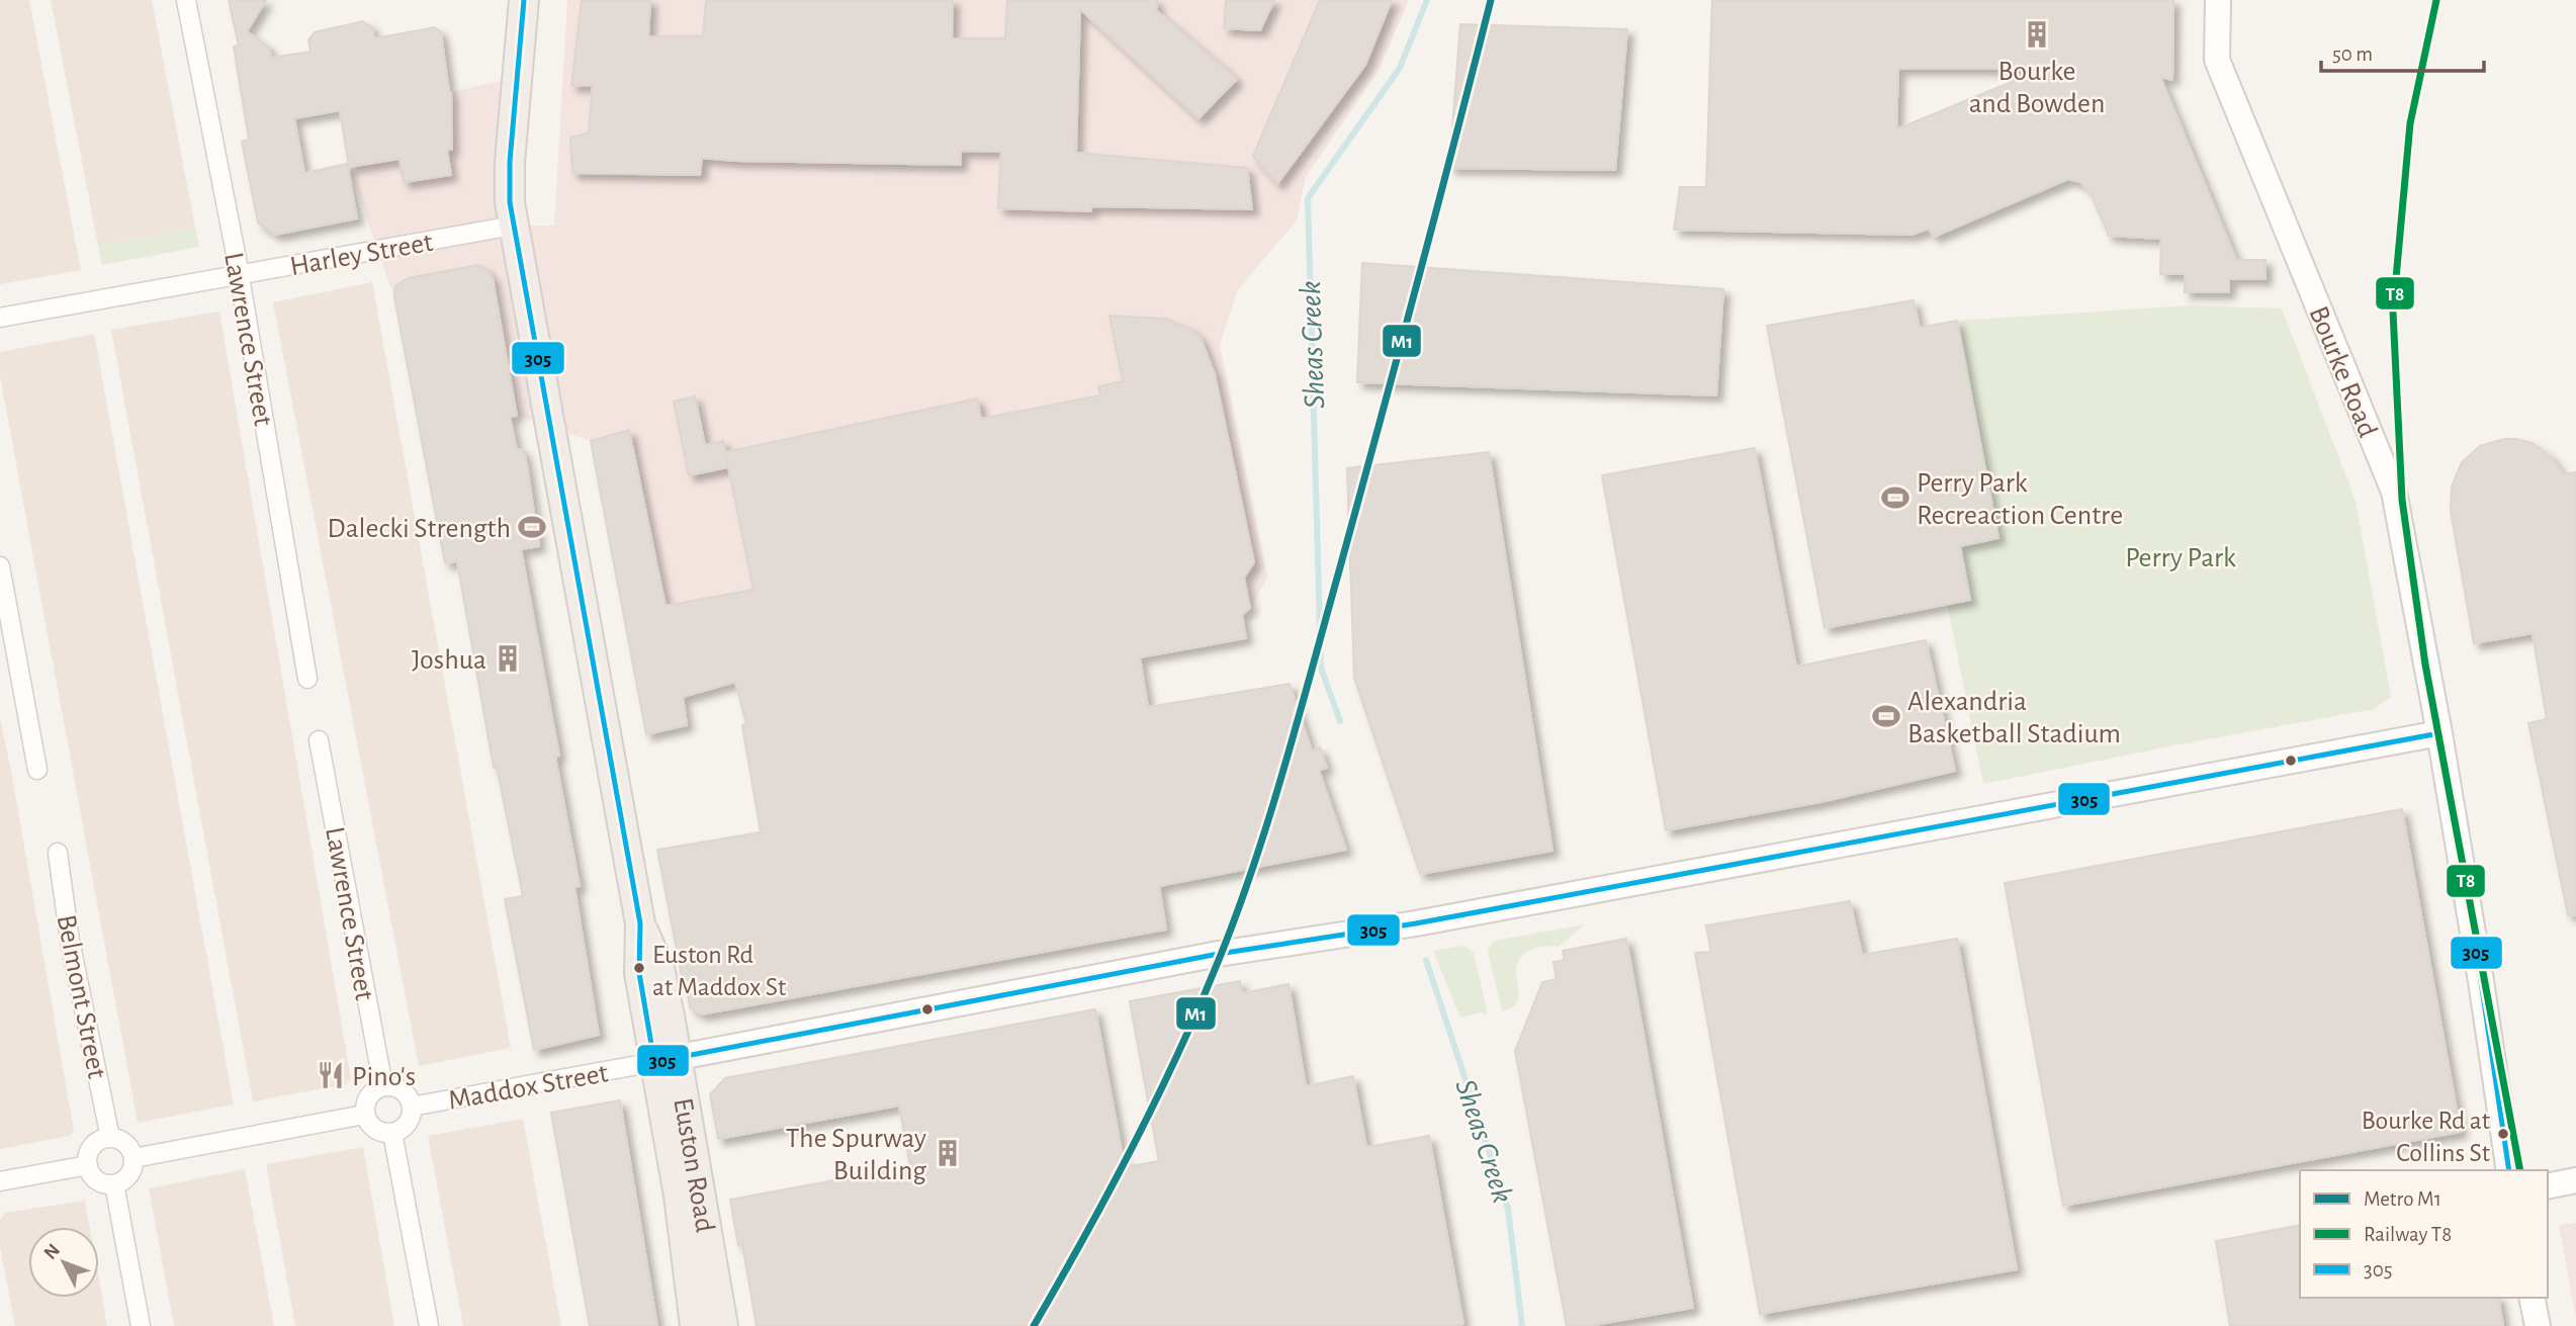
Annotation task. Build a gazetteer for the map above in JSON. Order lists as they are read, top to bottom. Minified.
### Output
{"streets":{"main road":["Euston Road"],"street":["Harley Street","Lawrence Street","Bourke Road","Belmont Street","Maddox Street"]},"crossings":[["Harley Street","Lawrence Street"],["Harley Street","Euston Road"],["Lawrence Street","Maddox Street"],["Bourke Road","Maddox Street"],["Maddox Street","Euston Road"]],"water":["Sheas Creek"],"parks":["Perry Park"],"places":{"building":["Bourke and Bowden","Joshua","The Spurway Building"],"sports":["Perry Park Recreaction Centre","Dalecki Strength","Alexandria Basketball Stadium"],"other":["Euston Rd at Maddox St","Bourke Rd at Collins St"],"restaurant":["Pino's"]},"lines":["metro line M1","rail line T8","transit line 305"],"legend":["Metro M1","Railway T8","305"],"scale_bar":"50 m","north":"top left"}
